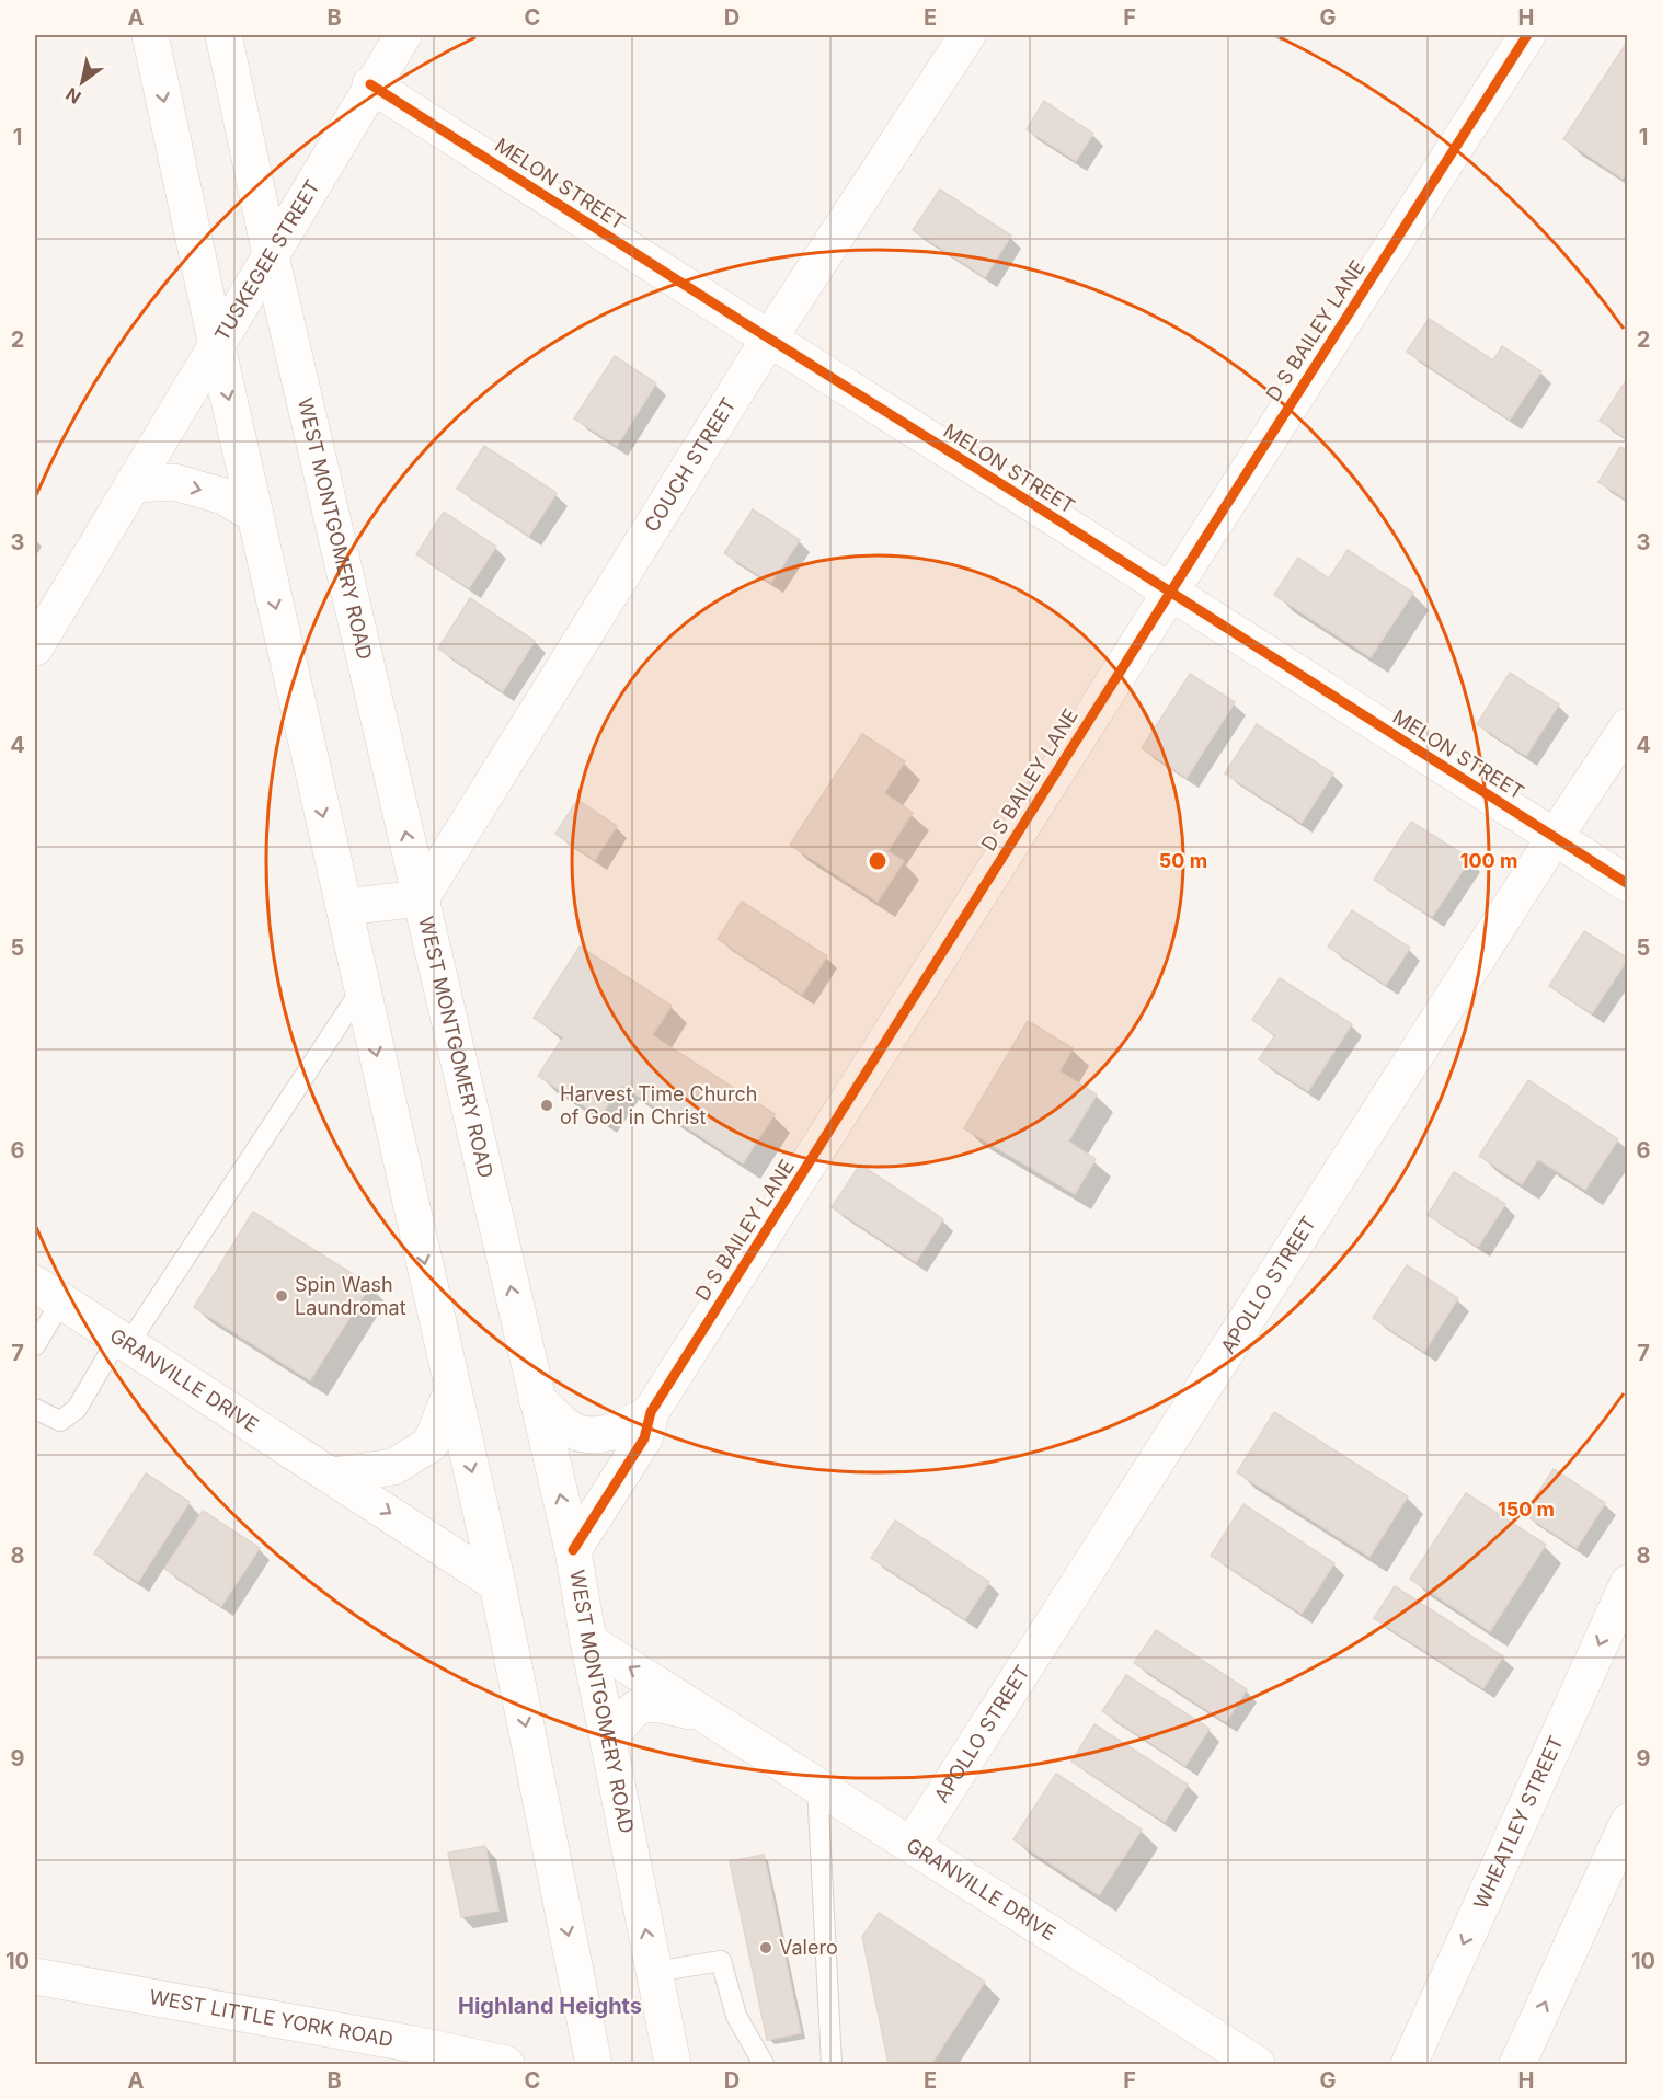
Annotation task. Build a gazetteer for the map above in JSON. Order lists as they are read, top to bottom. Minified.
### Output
{"streets":{"street":["MELON STREET","TUSKEGEE STREET","D S BAILEY LANE","COUCH STREET","WEST MONTGOMERY ROAD","APOLLO STREET","GRANVILLE DRIVE","WHEATLEY STREET","WEST LITTLE YORK ROAD"]},"crossings":[["MELON STREET","TUSKEGEE STREET"],["MELON STREET","D S BAILEY LANE"],["MELON STREET","COUCH STREET"],["MELON STREET","APOLLO STREET"],["TUSKEGEE STREET","WEST MONTGOMERY ROAD"],["D S BAILEY LANE","WEST MONTGOMERY ROAD"],["COUCH STREET","WEST MONTGOMERY ROAD"],["WEST MONTGOMERY ROAD","GRANVILLE DRIVE"],["APOLLO STREET","GRANVILLE DRIVE"]],"districts":["Highland Heights"],"places":["Harvest Time Church of God in Christ","Spin Wash Laundromat","Valero"],"north":"bottom left","grid":{"columns":["A","B","C","D","E","F","G","H"],"rows":["1","2","3","4","5","6","7","8","9","10"]},"rings":["50 m","100 m","150 m"]}
